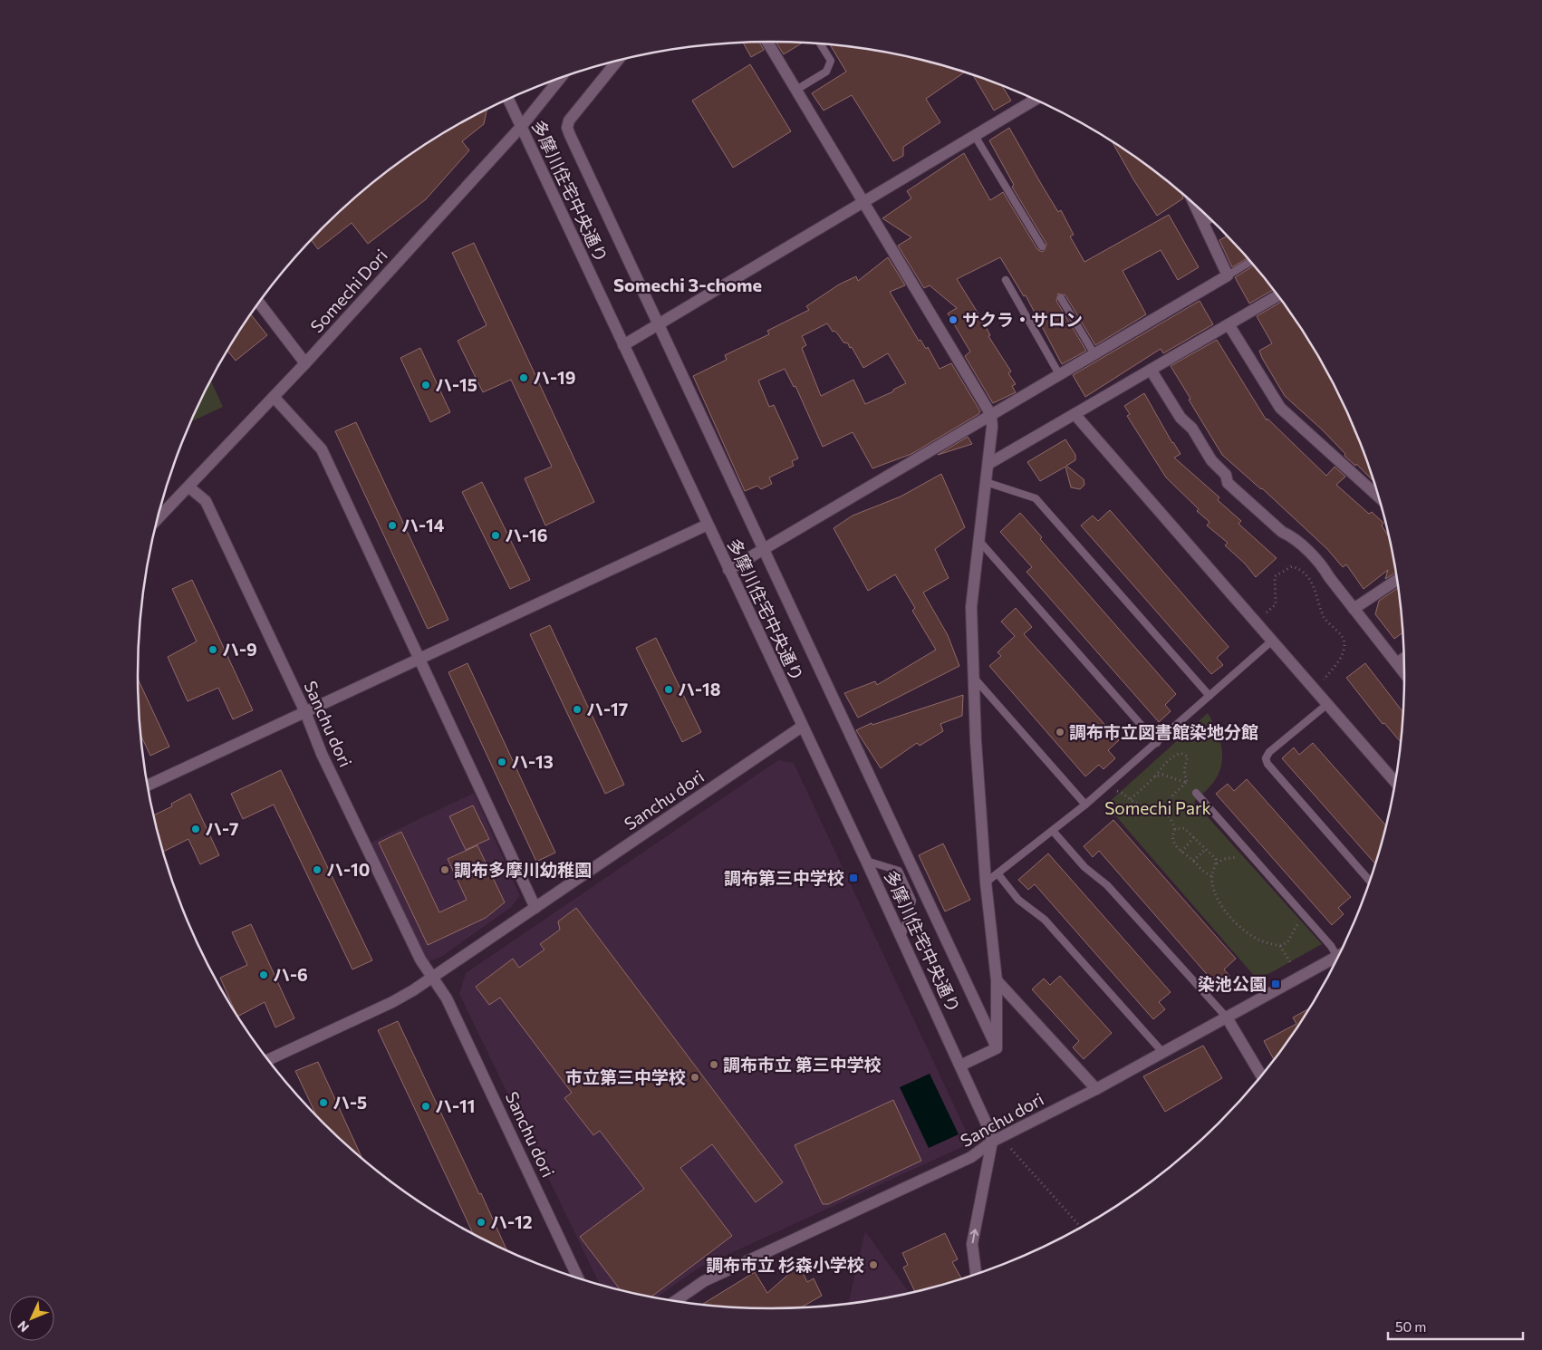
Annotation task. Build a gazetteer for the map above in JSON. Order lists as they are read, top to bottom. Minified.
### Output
{"streets":{"street":["多摩川住宅中央通り","Somechi Dori","Sanchu dori"]},"crossings":[["多摩川住宅中央通り","Somechi Dori"],["多摩川住宅中央通り","Sanchu dori"],["Somechi Dori","Sanchu dori"]],"districts":["Somechi 3-chome"],"parks":["Somechi Park"],"places":{"other":["サクラ・サロン","ハ-19","ハ-15","ハ-14","ハ-16","ハ-9","ハ-18","ハ-17","調布市立図書館染地分館","ハ-13","ハ-7","ハ-10","調布多摩川幼稚園","ハ-6","調布市立 第三中学校","市立第三中学校","ハ-5","ハ-11","ハ-12","調布市立 杉森小学校"],"transit":["調布第三中学校","染池公園"]},"scale_bar":"50 m","north":"bottom left"}
